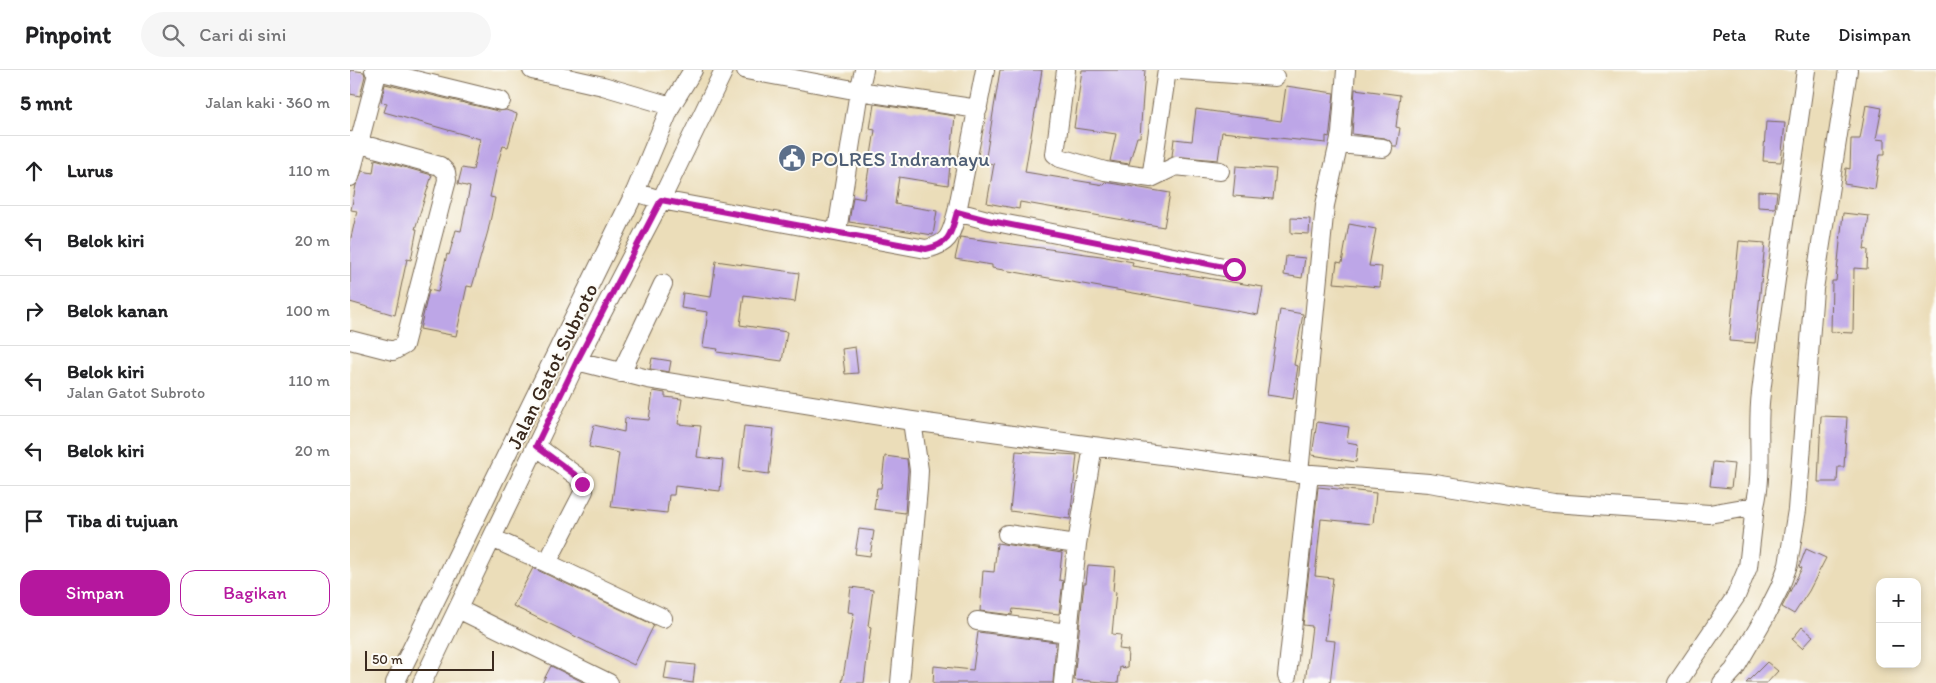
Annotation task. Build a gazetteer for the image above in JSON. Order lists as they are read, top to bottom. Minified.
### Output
{"streets":{"street":["Jalan Gatot Subroto"]},"places":{"public building":["POLRES Indramayu"]},"scale_bar":"50 m","page":{"header":"Pinpoint","search":"Cari di sini","nav":["Peta","Rute","Disimpan"],"heading":["5 mnt","Jalan kaki · 360 m"],"list":[["Lurus","110 m"],["Belok kiri","20 m"],["Belok kanan","100 m"],["Belok kiri","Jalan Gatot Subroto","110 m"],["Belok kiri","20 m"],"Tiba di tujuan"],"buttons":["Simpan","Bagikan"],"map_buttons":["+","−"],"scale":"50 m"}}
